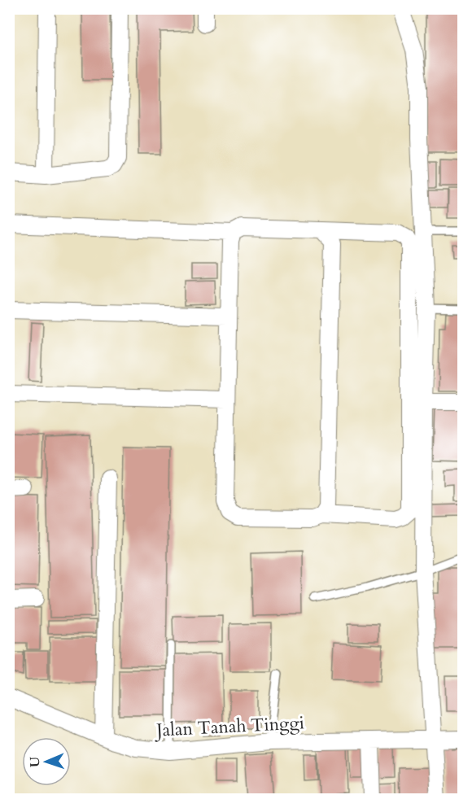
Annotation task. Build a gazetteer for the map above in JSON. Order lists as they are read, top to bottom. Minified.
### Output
{"streets":{"street":["Jalan Tanah Tinggi"]},"north":"left"}
